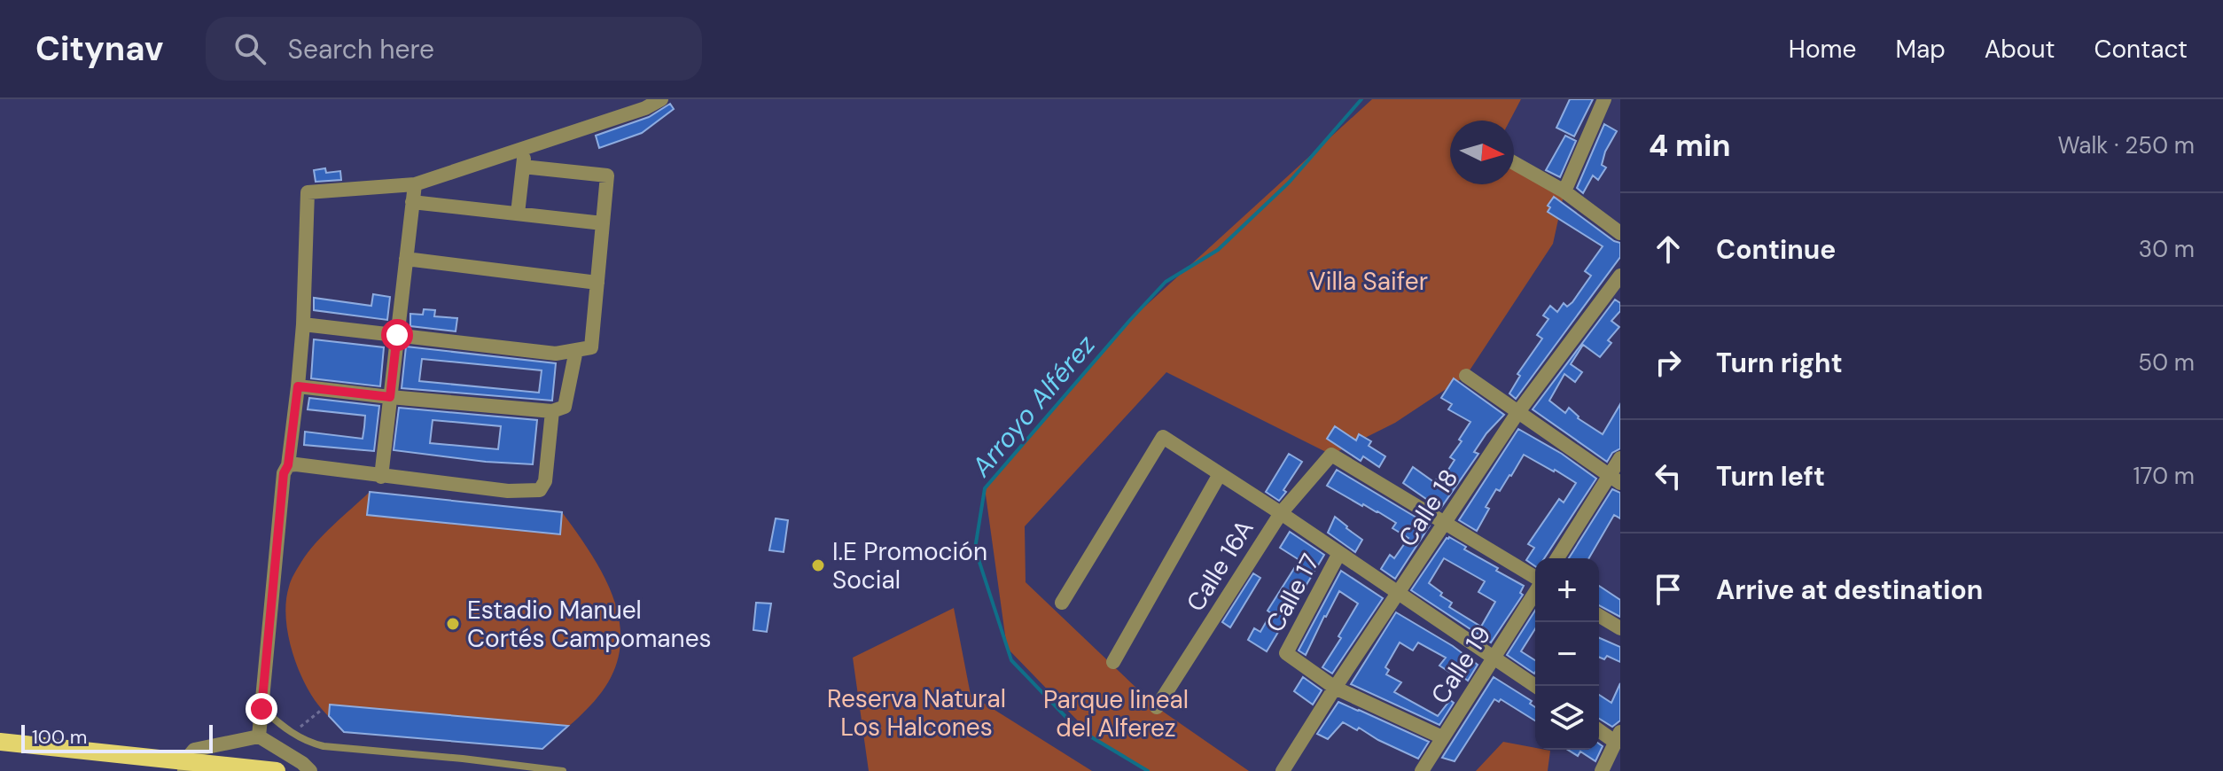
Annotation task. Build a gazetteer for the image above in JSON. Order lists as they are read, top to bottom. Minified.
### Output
{"streets":{"street":["Calle 18","Calle 16A","Calle 17","Calle 19"]},"crossings":[["Calle 18","Calle 16A"],["Calle 18","Calle 17"]],"water":["Arroyo Alférez"],"parks":["Villa Saifer","Reserva Natural Los Halcones","Parque lineal del Alferez"],"places":["I.E Promoción Social","Estadio Manuel Cortés Campomanes"],"scale_bar":"100 m","north":"right","page":{"header":"Citynav","search":"Search here","nav":["Home","Map","About","Contact"],"heading":["4 min","Walk · 250 m"],"list":[["Continue","30 m"],["Turn right","50 m"],["Turn left","170 m"],"Arrive at destination"],"map_buttons":["+","−"],"scale":"100 m"}}
